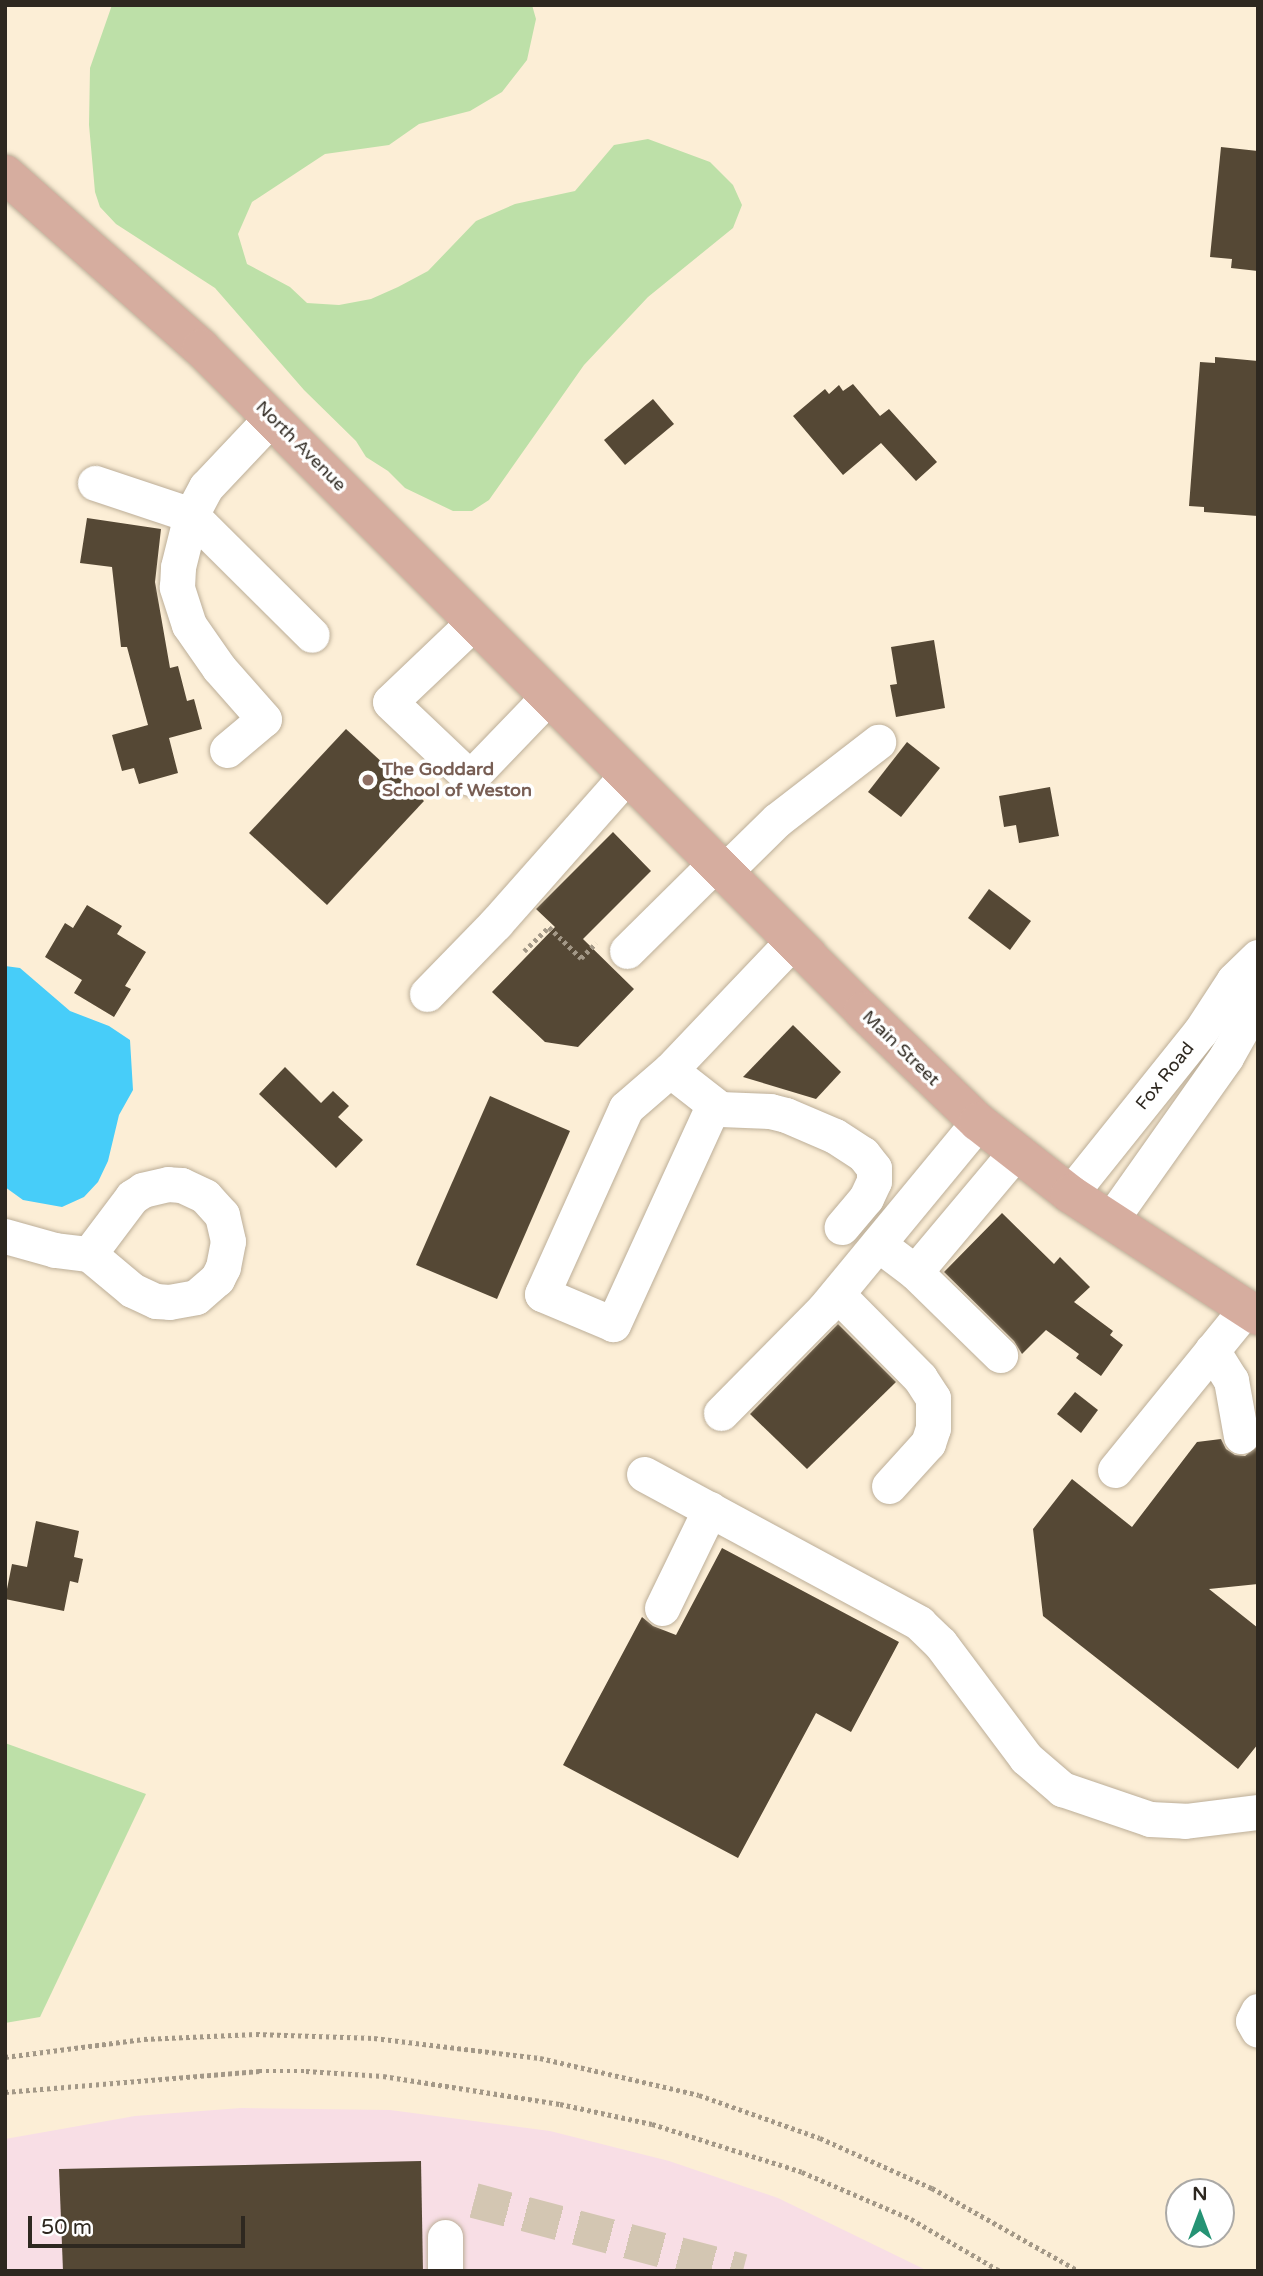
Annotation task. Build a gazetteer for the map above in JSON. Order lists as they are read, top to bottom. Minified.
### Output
{"streets":{"main road":["North Avenue","Main Street"],"street":["Fox Road"]},"crossings":[["North Avenue","Main Street"],["Main Street","Fox Road"]],"places":["The Goddard School of Weston"],"scale_bar":"50 m","north":"top"}
